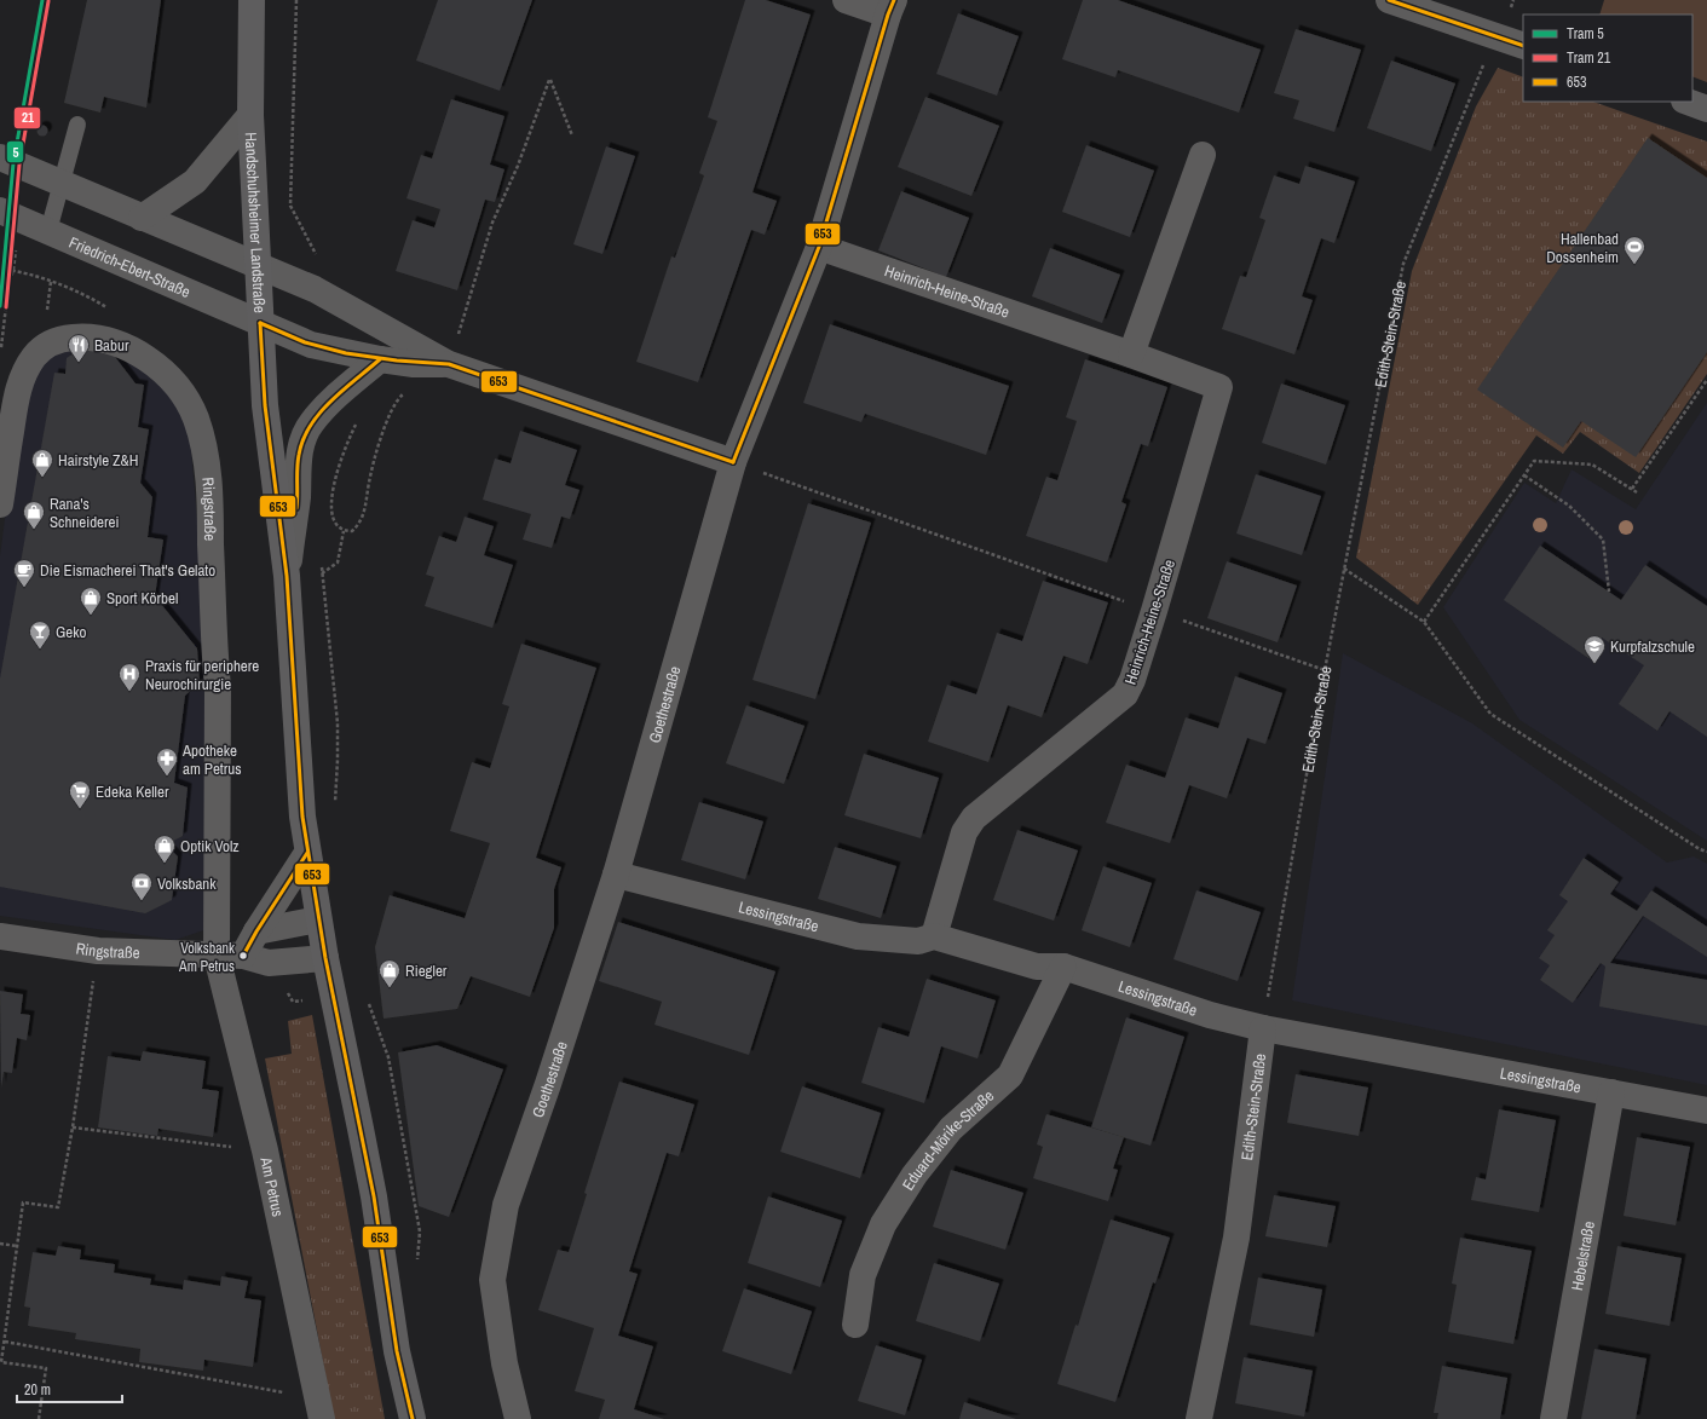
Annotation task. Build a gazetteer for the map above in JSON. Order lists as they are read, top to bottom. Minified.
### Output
{"streets":{"main road":["Handschuhsheimer Landstraße"],"street":["Friedrich-Ebert-Straße","Heinrich-Heine-Straße","Edith-Stein-Straße","Ringstraße","Goethestraße","Lessingstraße","Eduard-Mörike-Straße","Am Petrus","Hebelstraße"]},"crossings":[["Handschuhsheimer Landstraße","Friedrich-Ebert-Straße"],["Handschuhsheimer Landstraße","Ringstraße"],["Heinrich-Heine-Straße","Goethestraße"],["Heinrich-Heine-Straße","Lessingstraße"],["Edith-Stein-Straße","Lessingstraße"],["Ringstraße","Am Petrus"],["Goethestraße","Lessingstraße"],["Lessingstraße","Eduard-Mörike-Straße"],["Lessingstraße","Hebelstraße"]],"places":{"sports":["Hallenbad Dossenheim"],"restaurant":["Babur"],"shop":["Hairstyle Z&H","Rana's Schneiderei","Sport Körbel","Optik Volz","Riegler"],"cafe":["Die Eismacherei That's Gelato"],"bar":["Geko"],"school or university":["Kurpfalzschule"],"hospital":["Praxis für periphere Neurochirurgie"],"pharmacy":["Apotheke am Petrus"],"supermarket":["Edeka Keller"],"bank":["Volksbank"],"other":["Volksbank Am Petrus"]},"lines":["tram line 5","transit line 653","tram line 21"],"legend":["Tram 5","Tram 21","653"],"scale_bar":"20 m"}
